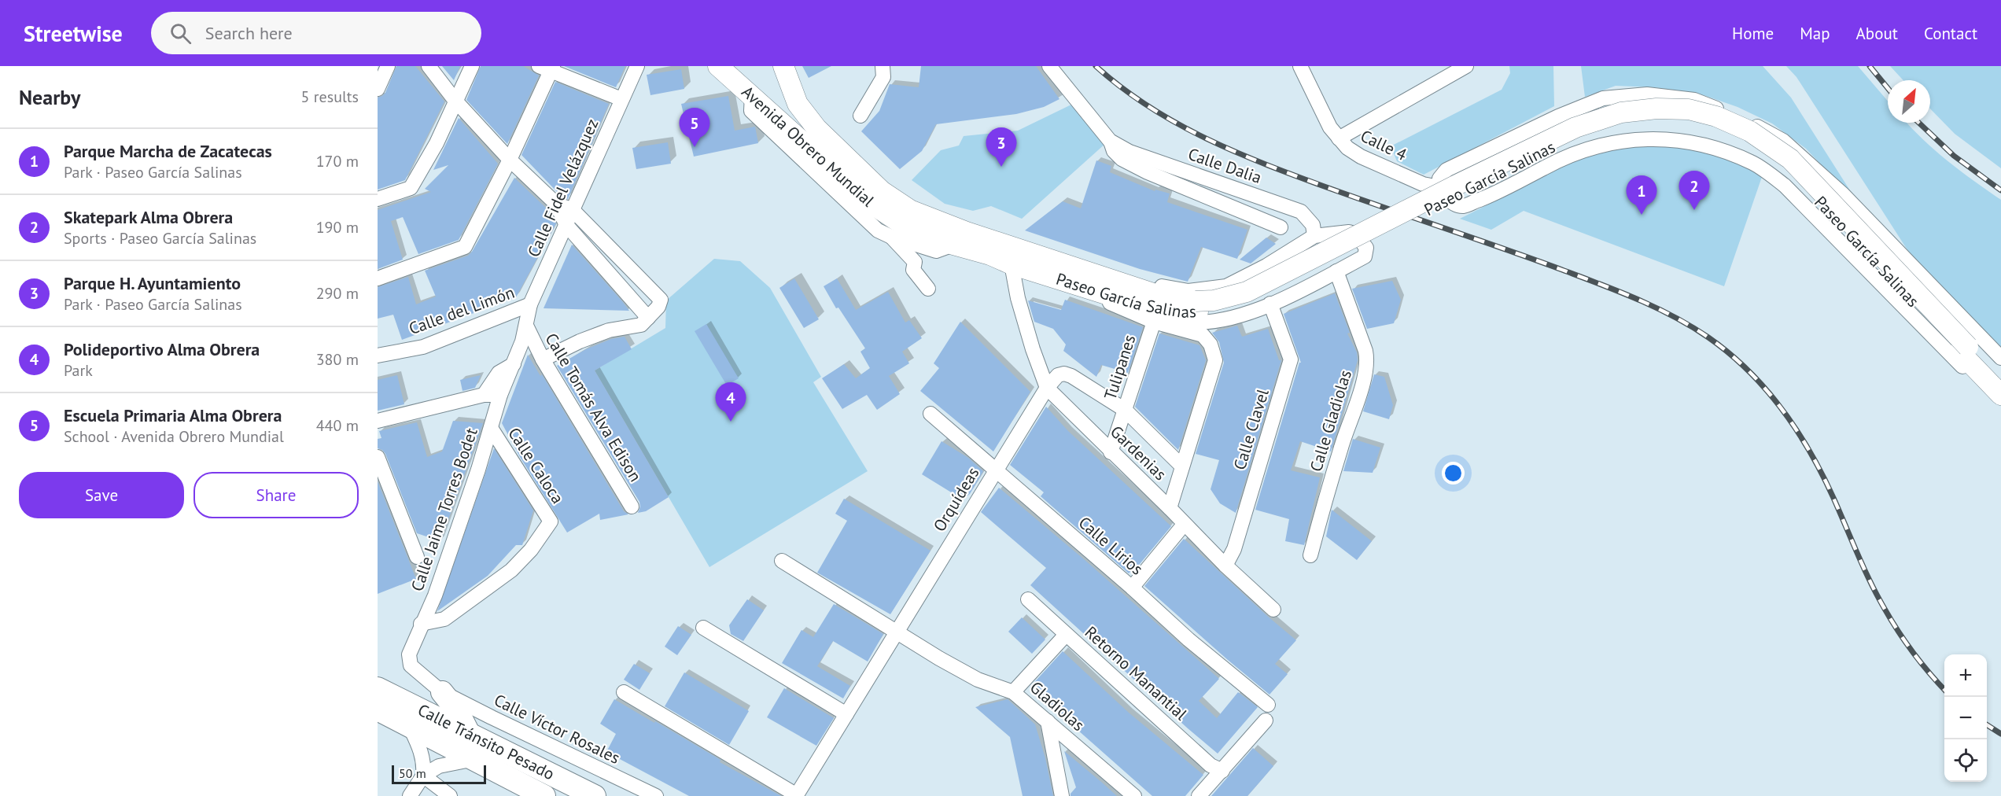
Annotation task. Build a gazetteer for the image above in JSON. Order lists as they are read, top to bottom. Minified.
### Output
{"streets":{"main road":["Avenida Obrero Mundial","Paseo García Salinas","Calle Tránsito Pesado"],"street":["Calle 4","Calle Dalia","Calle Fidel Velázquez","Calle del Limón","Tulipanes","Calle Tomás Alva Edison","Calle Gladiolas","Calle Clavel","Gardenias","Calle Caloca","Orquídeas","Calle Jaime Torres Bodet","Calle Lirios","Retorno Manantial","Gladiolas","Calle Víctor Rosales"]},"crossings":[["Avenida Obrero Mundial","Paseo García Salinas"],["Paseo García Salinas","Gardenias"],["Calle Fidel Velázquez","Calle del Limón"],["Calle Fidel Velázquez","Calle Tomás Alva Edison"],["Calle Fidel Velázquez","Calle Jaime Torres Bodet"],["Tulipanes","Gardenias"],["Calle Tomás Alva Edison","Calle Jaime Torres Bodet"],["Calle Clavel","Gardenias"],["Gardenias","Orquídeas"],["Calle Caloca","Calle Jaime Torres Bodet"],["Orquídeas","Calle Lirios"],["Orquídeas","Gladiolas"],["Calle Jaime Torres Bodet","Calle Víctor Rosales"]],"scale_bar":"50 m","north":"top right","page":{"header":"Streetwise","search":"Search here","nav":["Home","Map","About","Contact"],"heading":["Nearby","5 results"],"pins":["5","3","2","1","4"],"list":[{"mark":"1","name":"Parque Marcha de Zacatecas","note":"Park · Paseo García Salinas","value":"170 m"},{"mark":"2","name":"Skatepark Alma Obrera","note":"Sports · Paseo García Salinas","value":"190 m"},{"mark":"3","name":"Parque H. Ayuntamiento","note":"Park · Paseo García Salinas","value":"290 m"},{"mark":"4","name":"Polideportivo Alma Obrera","note":"Park","value":"380 m"},{"mark":"5","name":"Escuela Primaria Alma Obrera","note":"School · Avenida Obrero Mundial","value":"440 m"}],"buttons":["Save","Share"],"map_buttons":["+","−"],"scale":"50 m"}}
